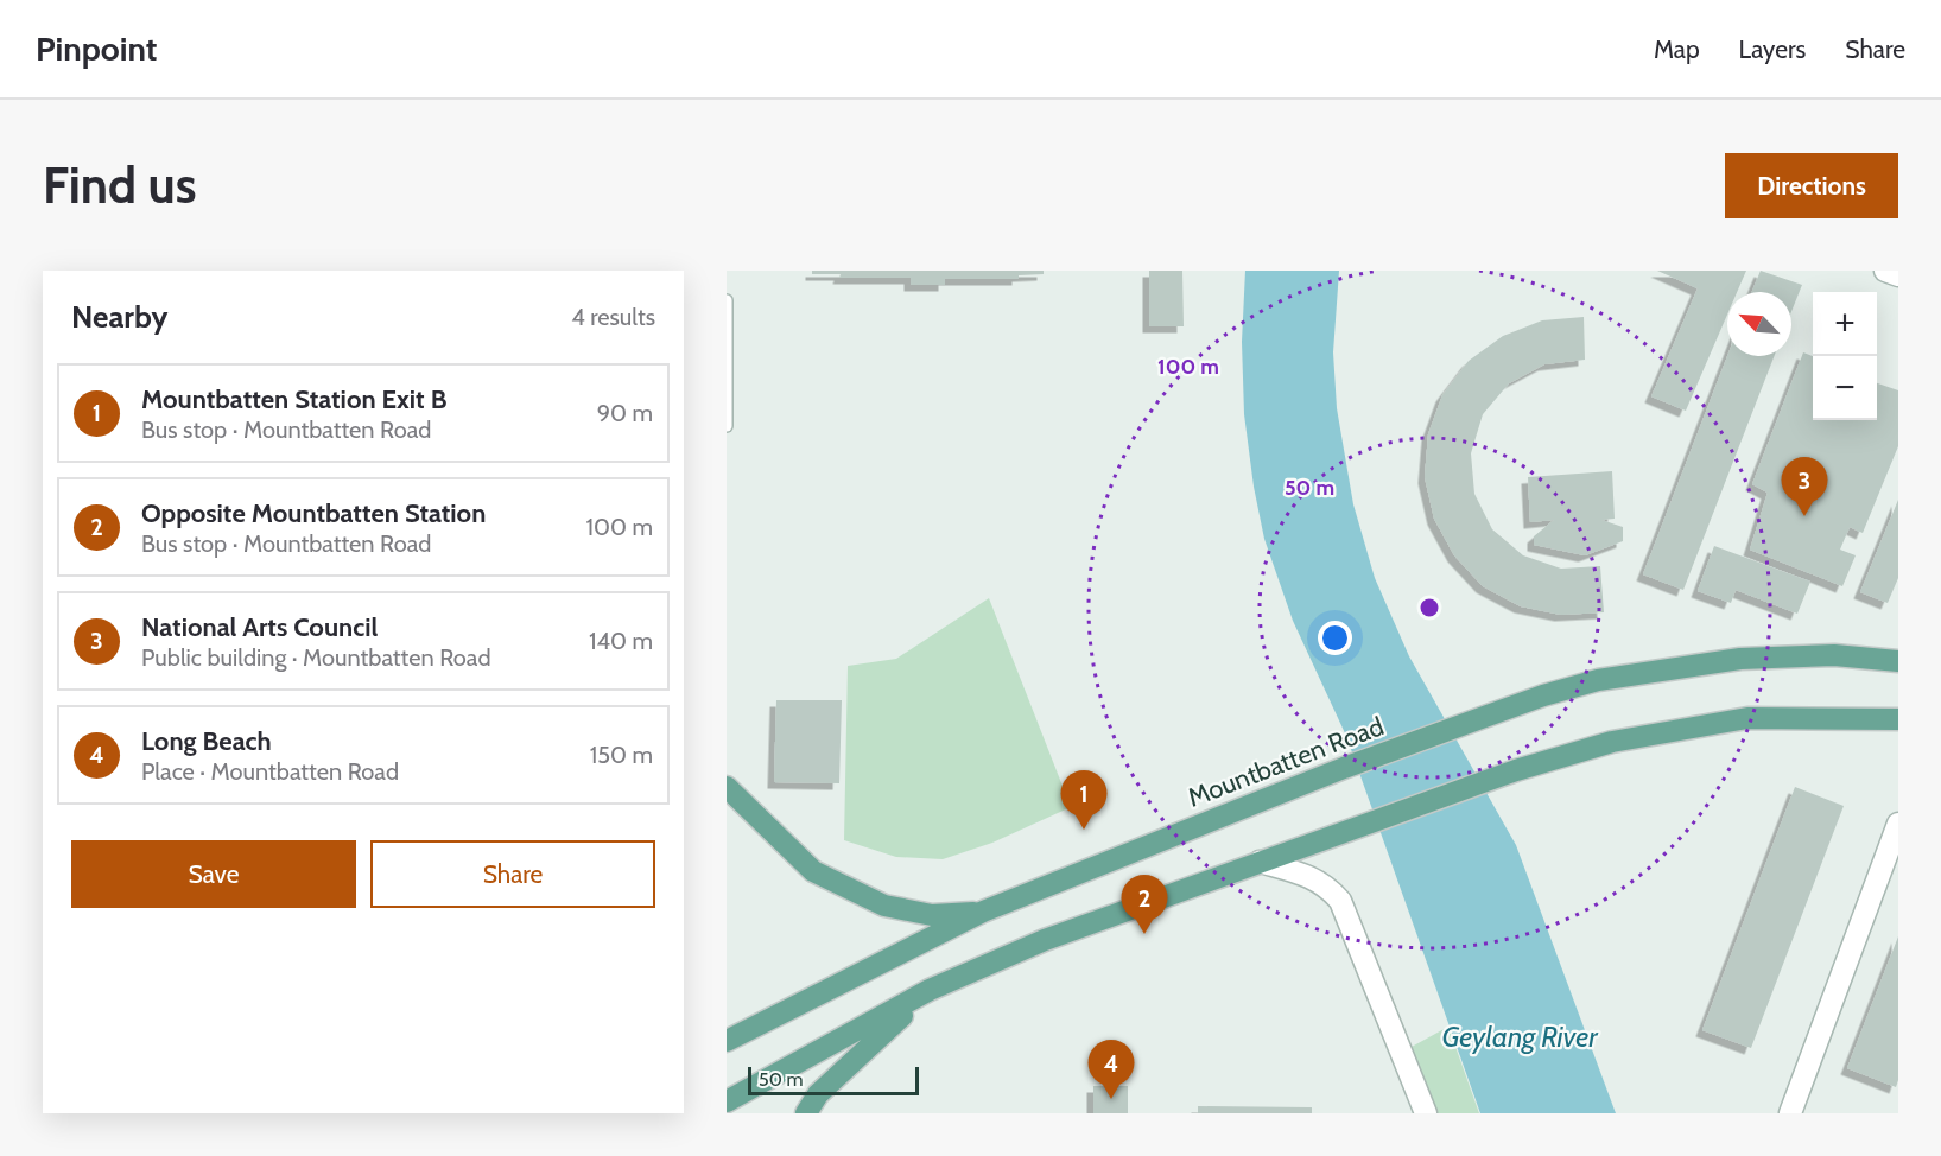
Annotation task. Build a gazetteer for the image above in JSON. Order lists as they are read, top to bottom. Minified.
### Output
{"streets":{"main road":["Mountbatten Road"]},"water":["Geylang River"],"scale_bar":"50 m","north":"top left","page":{"header":"Pinpoint","nav":["Map","Layers","Share"],"buttons":["Directions",["Save","Share"]],"title":"Find us","heading":["Nearby","4 results"],"map_buttons":["+","−"],"list":[{"mark":"1","name":"Mountbatten Station Exit B","note":"Bus stop · Mountbatten Road","value":"90 m"},{"mark":"2","name":"Opposite Mountbatten Station","note":"Bus stop · Mountbatten Road","value":"100 m"},{"mark":"3","name":"National Arts Council","note":"Public building · Mountbatten Road","value":"140 m"},{"mark":"4","name":"Long Beach","note":"Place · Mountbatten Road","value":"150 m"}],"pins":["3","1","2","4"],"scale":"50 m"},"rings":["100 m","50 m"]}
